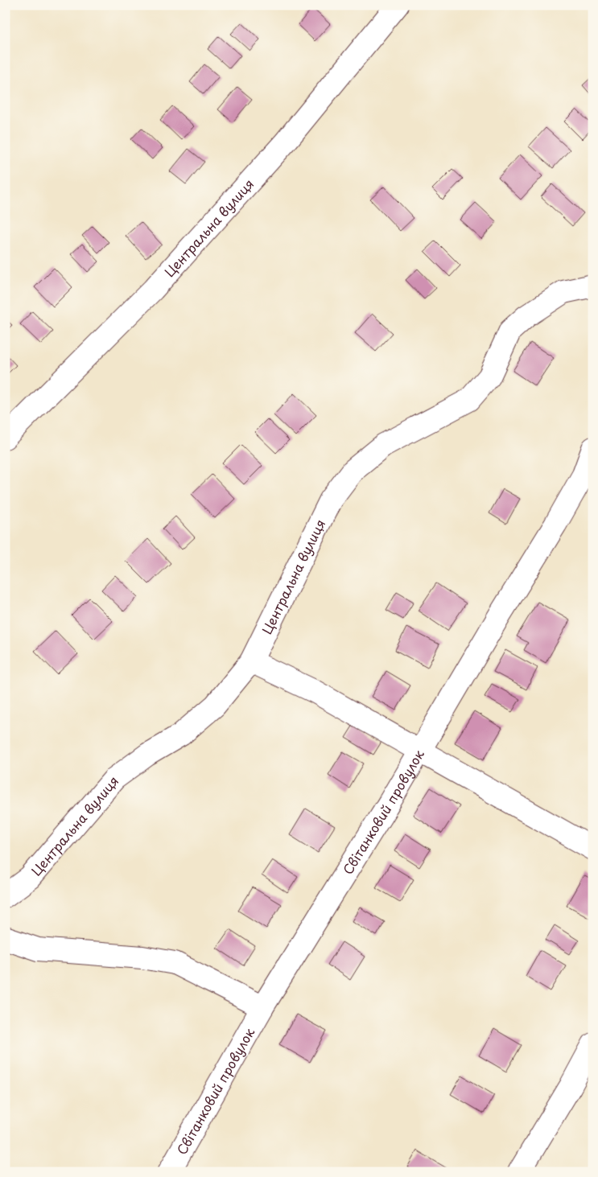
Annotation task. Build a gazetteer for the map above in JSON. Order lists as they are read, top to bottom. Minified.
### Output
{"streets":{"street":["Центральна вулиця","Світанковий провулок"]}}
